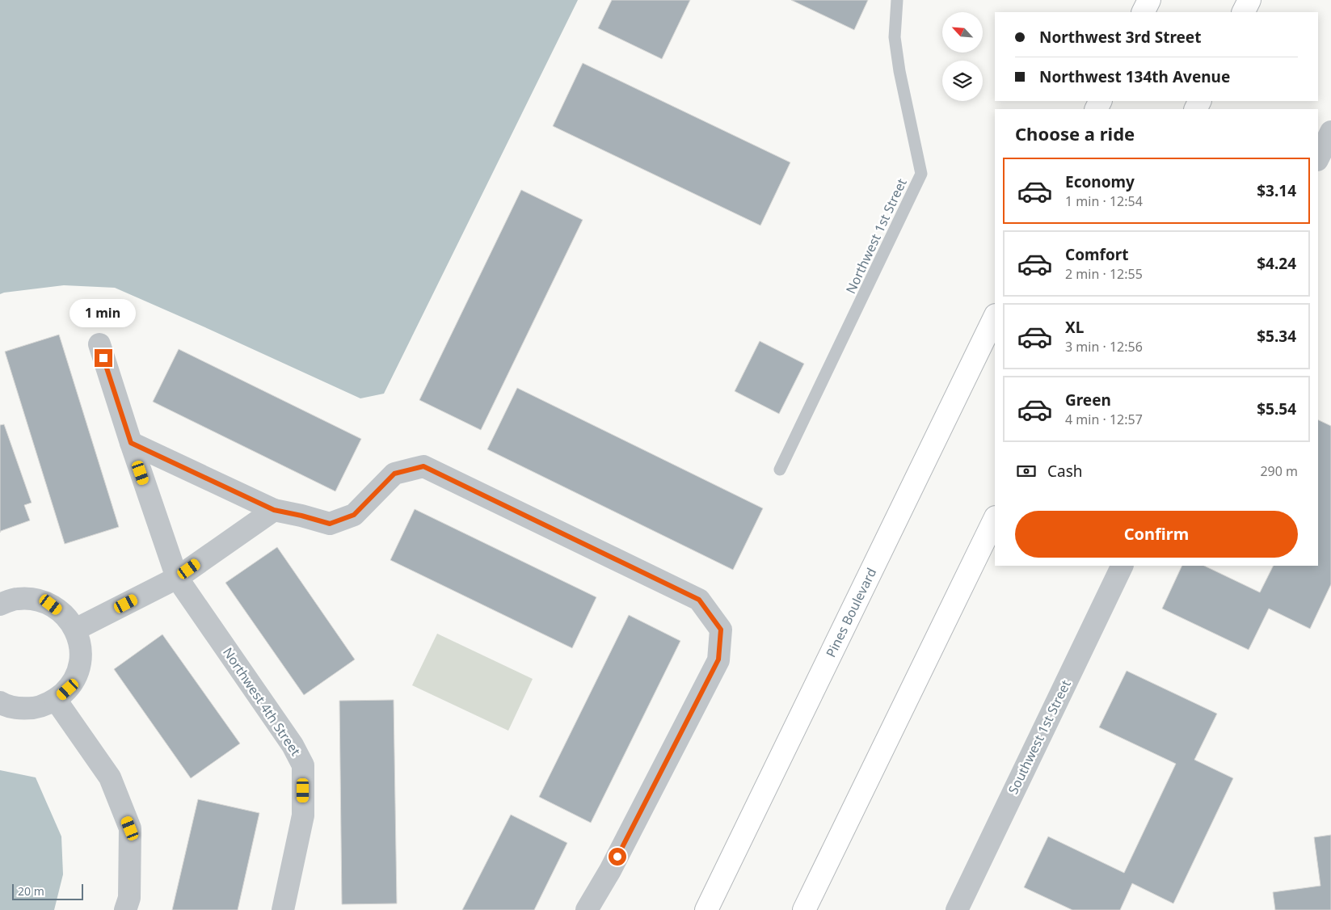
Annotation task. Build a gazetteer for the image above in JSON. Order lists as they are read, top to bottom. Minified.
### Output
{"streets":{"highway":["Pines Boulevard"],"street":["Northwest 4th Street","Southwest 1st Street"],"lane":["Northwest 1st Street"]},"scale_bar":"20 m","north":"top left","page":{"banner":["Northwest 3rd Street","Northwest 134th Avenue"],"heading":"Choose a ride","list":[{"name":"Economy","note":"1 min · 12:54","value":"$3.14"},{"name":"Comfort","note":"2 min · 12:55","value":"$4.24"},{"name":"XL","note":"3 min · 12:56","value":"$5.34"},{"name":"Green","note":"4 min · 12:57","value":"$5.54"}],"bubble":"1 min","pay":["Cash","290 m"],"buttons":"Confirm","scale":"20 m"}}
